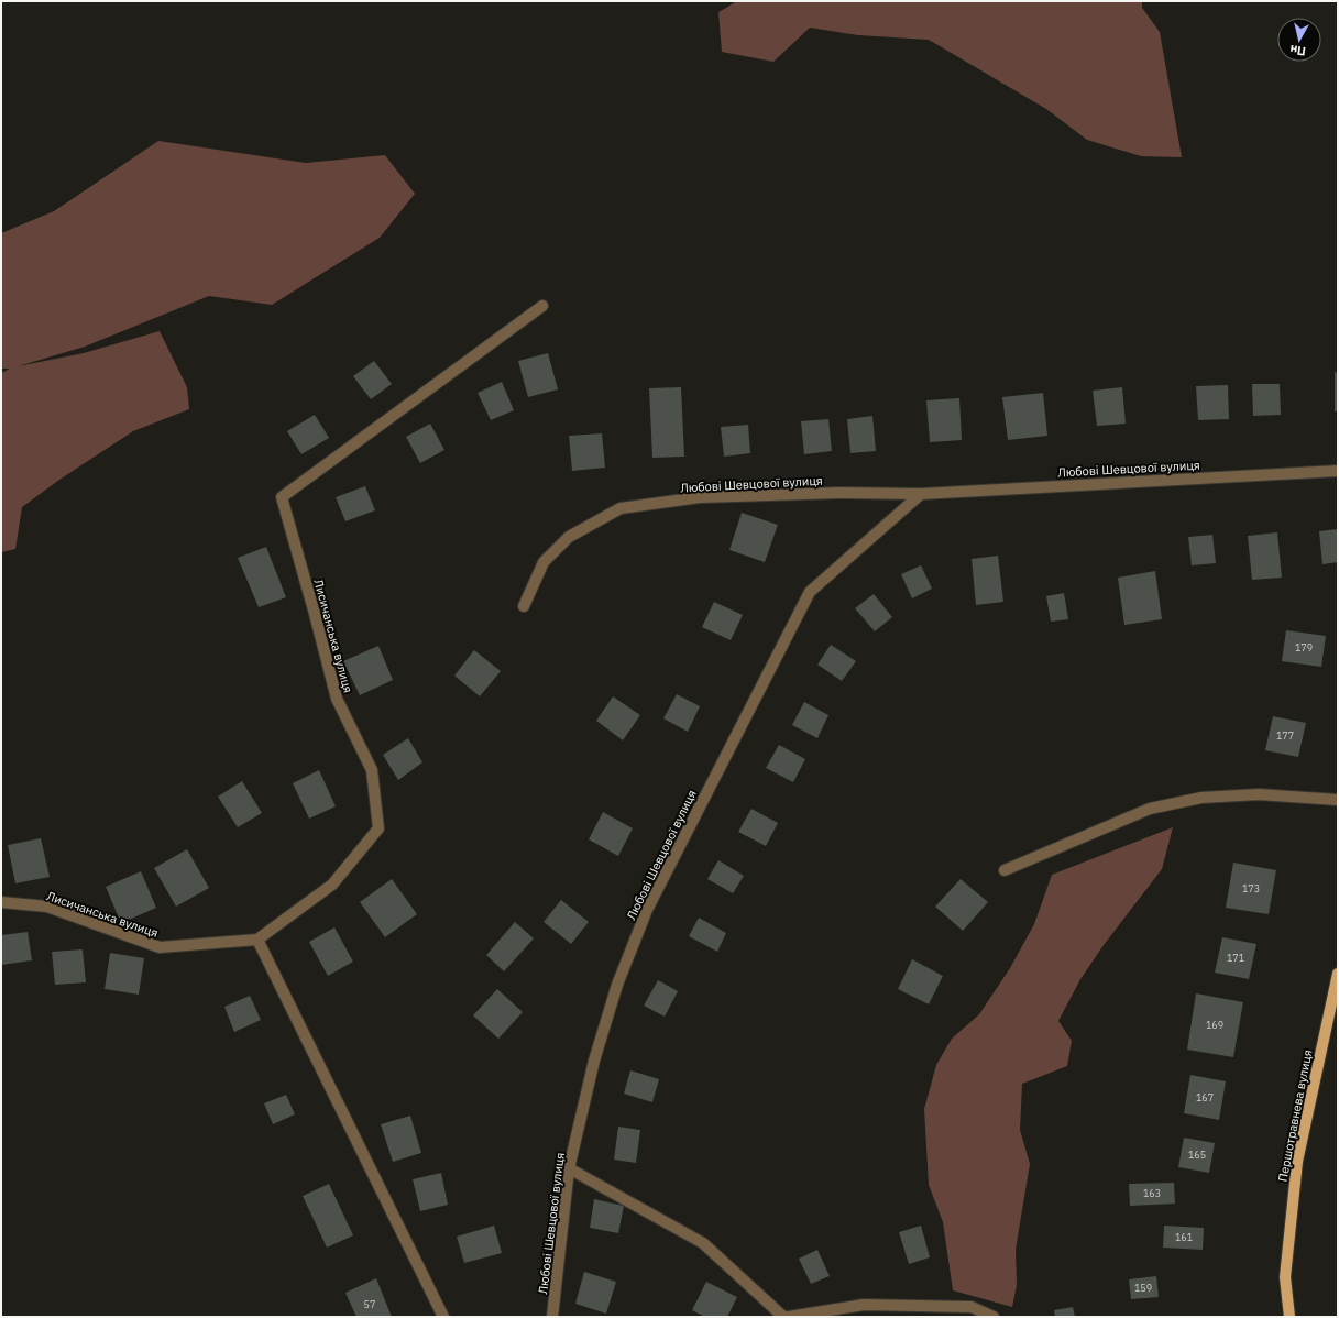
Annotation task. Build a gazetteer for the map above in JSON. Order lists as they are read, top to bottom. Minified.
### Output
{"streets":{"main road":["Першотравнева вулиця"],"street":["Любові Шевцової вулиця","Лисичанська вулиця"]},"house_numbers":["179","177","173","171","169","167","165","163","161","159","57"],"north":"bottom"}
